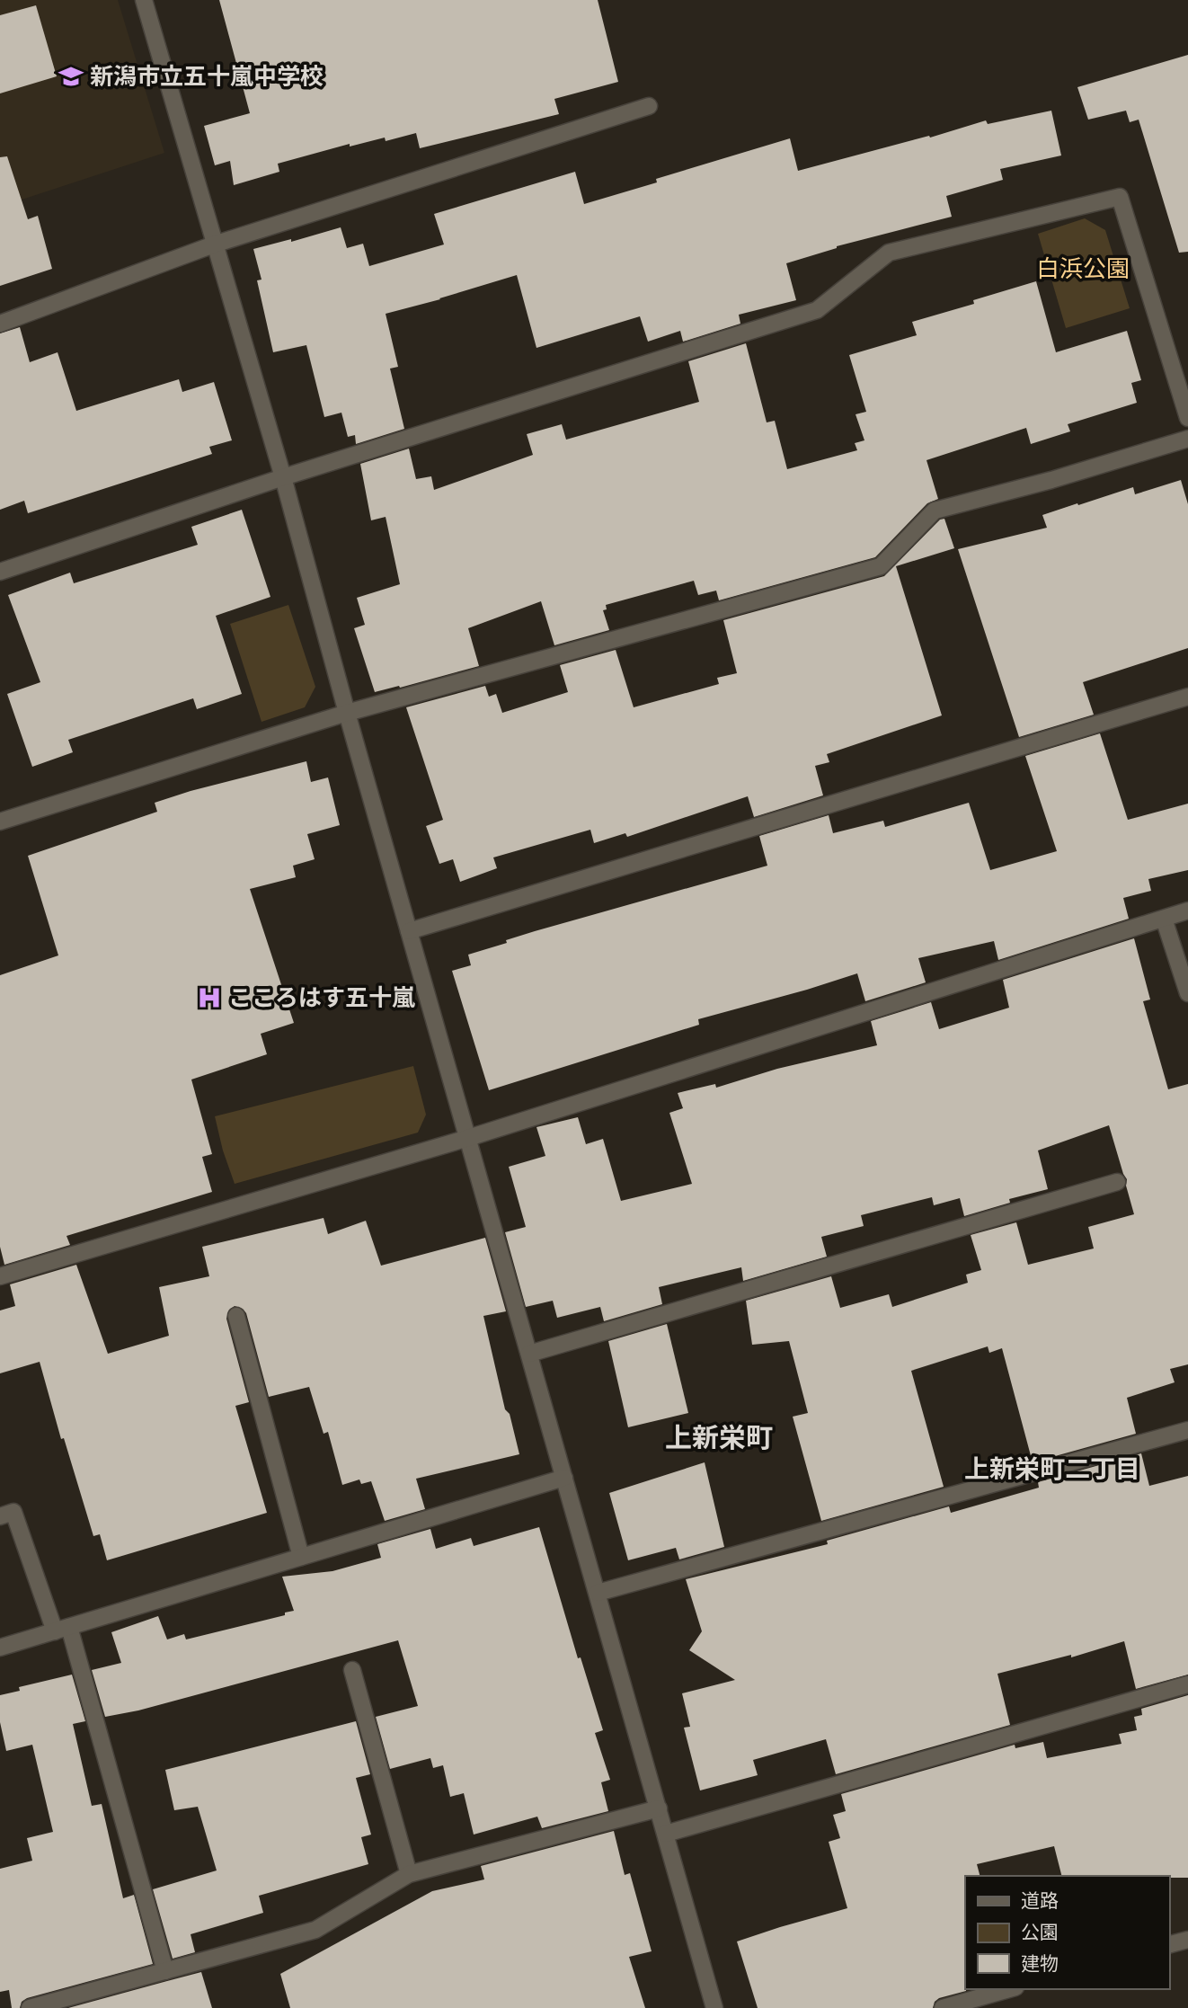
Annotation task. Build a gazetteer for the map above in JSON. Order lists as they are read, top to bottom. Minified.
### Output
{"districts":["上新栄町","上新栄町二丁目"],"parks":["白浜公園"],"places":{"school or university":["新潟市立五十嵐中学校"],"hospital":["こころはす五十嵐"]},"legend":["道路","公園","建物"]}
